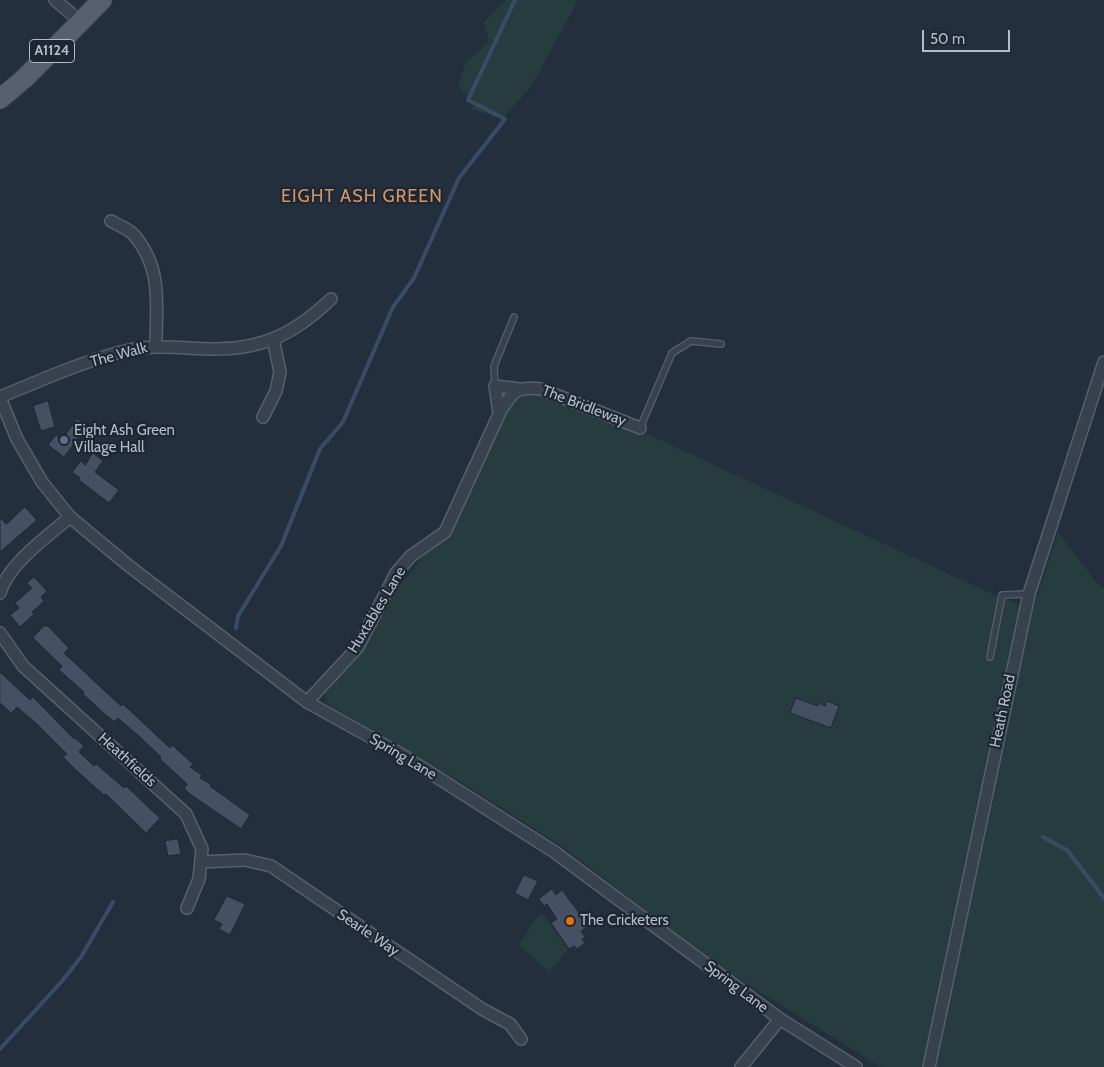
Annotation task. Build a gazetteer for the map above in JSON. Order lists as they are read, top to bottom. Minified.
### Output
{"streets":{"main road":["A1124"],"street":["The Walk","The Bridleway","Huxtables Lane","Heath Road","Spring Lane","Heathfields","Searle Way"]},"crossings":[["The Walk","Spring Lane"],["The Bridleway","Huxtables Lane"],["Huxtables Lane","Spring Lane"],["Heathfields","Searle Way"]],"districts":["EIGHT ASH GREEN"],"places":["Eight Ash Green Village Hall","The Cricketers"],"scale_bar":"50 m"}
